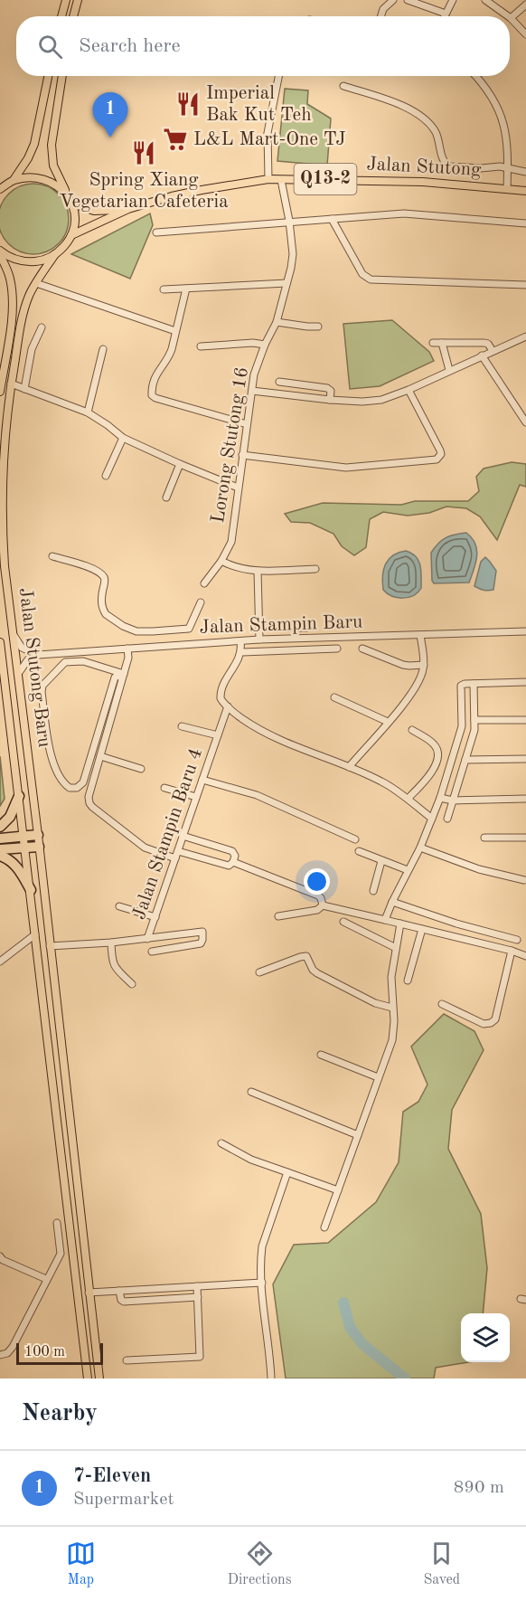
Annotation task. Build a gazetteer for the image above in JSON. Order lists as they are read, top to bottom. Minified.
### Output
{"streets":{"main road":["Jalan Stutong","Q13-2","Jalan Stutong Baru"],"street":["Lorong Stutong 16","Jalan Stampin Baru","Jalan Stampin Baru 4"]},"crossings":[["Jalan Stutong","Q13-2"],["Jalan Stutong","Lorong Stutong 16"],["Q13-2","Jalan Stutong Baru"],["Jalan Stutong Baru","Jalan Stampin Baru 4"]],"places":{"restaurant":["Imperial Bak Kut Teh","Spring Xiang Vegetarian Cafeteria"],"supermarket":["L&L Mart-One TJ"]},"scale_bar":"100 m","page":{"search":"Search here","pins":"1","scale":"100 m","heading":"Nearby","list":[{"mark":"1","name":"7-Eleven","note":"Supermarket","value":"890 m"}],"nav":["Map","Directions","Saved"]}}
